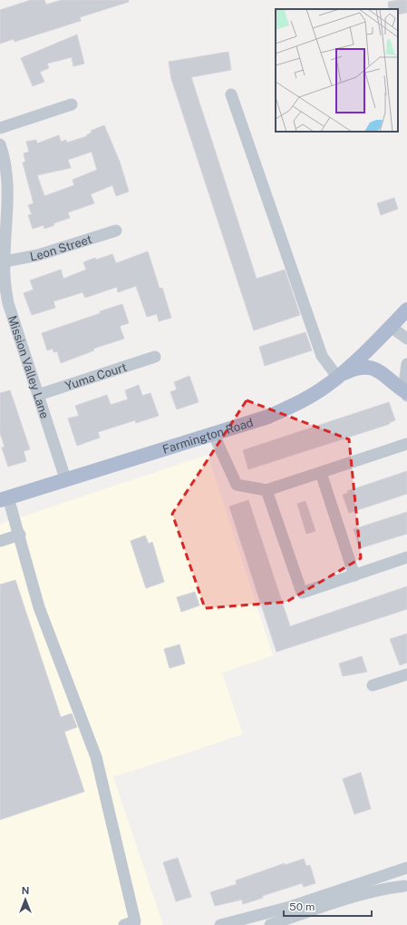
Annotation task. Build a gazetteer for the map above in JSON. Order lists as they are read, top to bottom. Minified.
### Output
{"streets":{"main road":["Farmington Road"],"street":["Leon Street","Mission Valley Lane","Yuma Court"]},"crossings":[["Leon Street","Mission Valley Lane"],["Mission Valley Lane","Yuma Court"],["Mission Valley Lane","Farmington Road"]],"scale_bar":"50 m","north":"top"}
